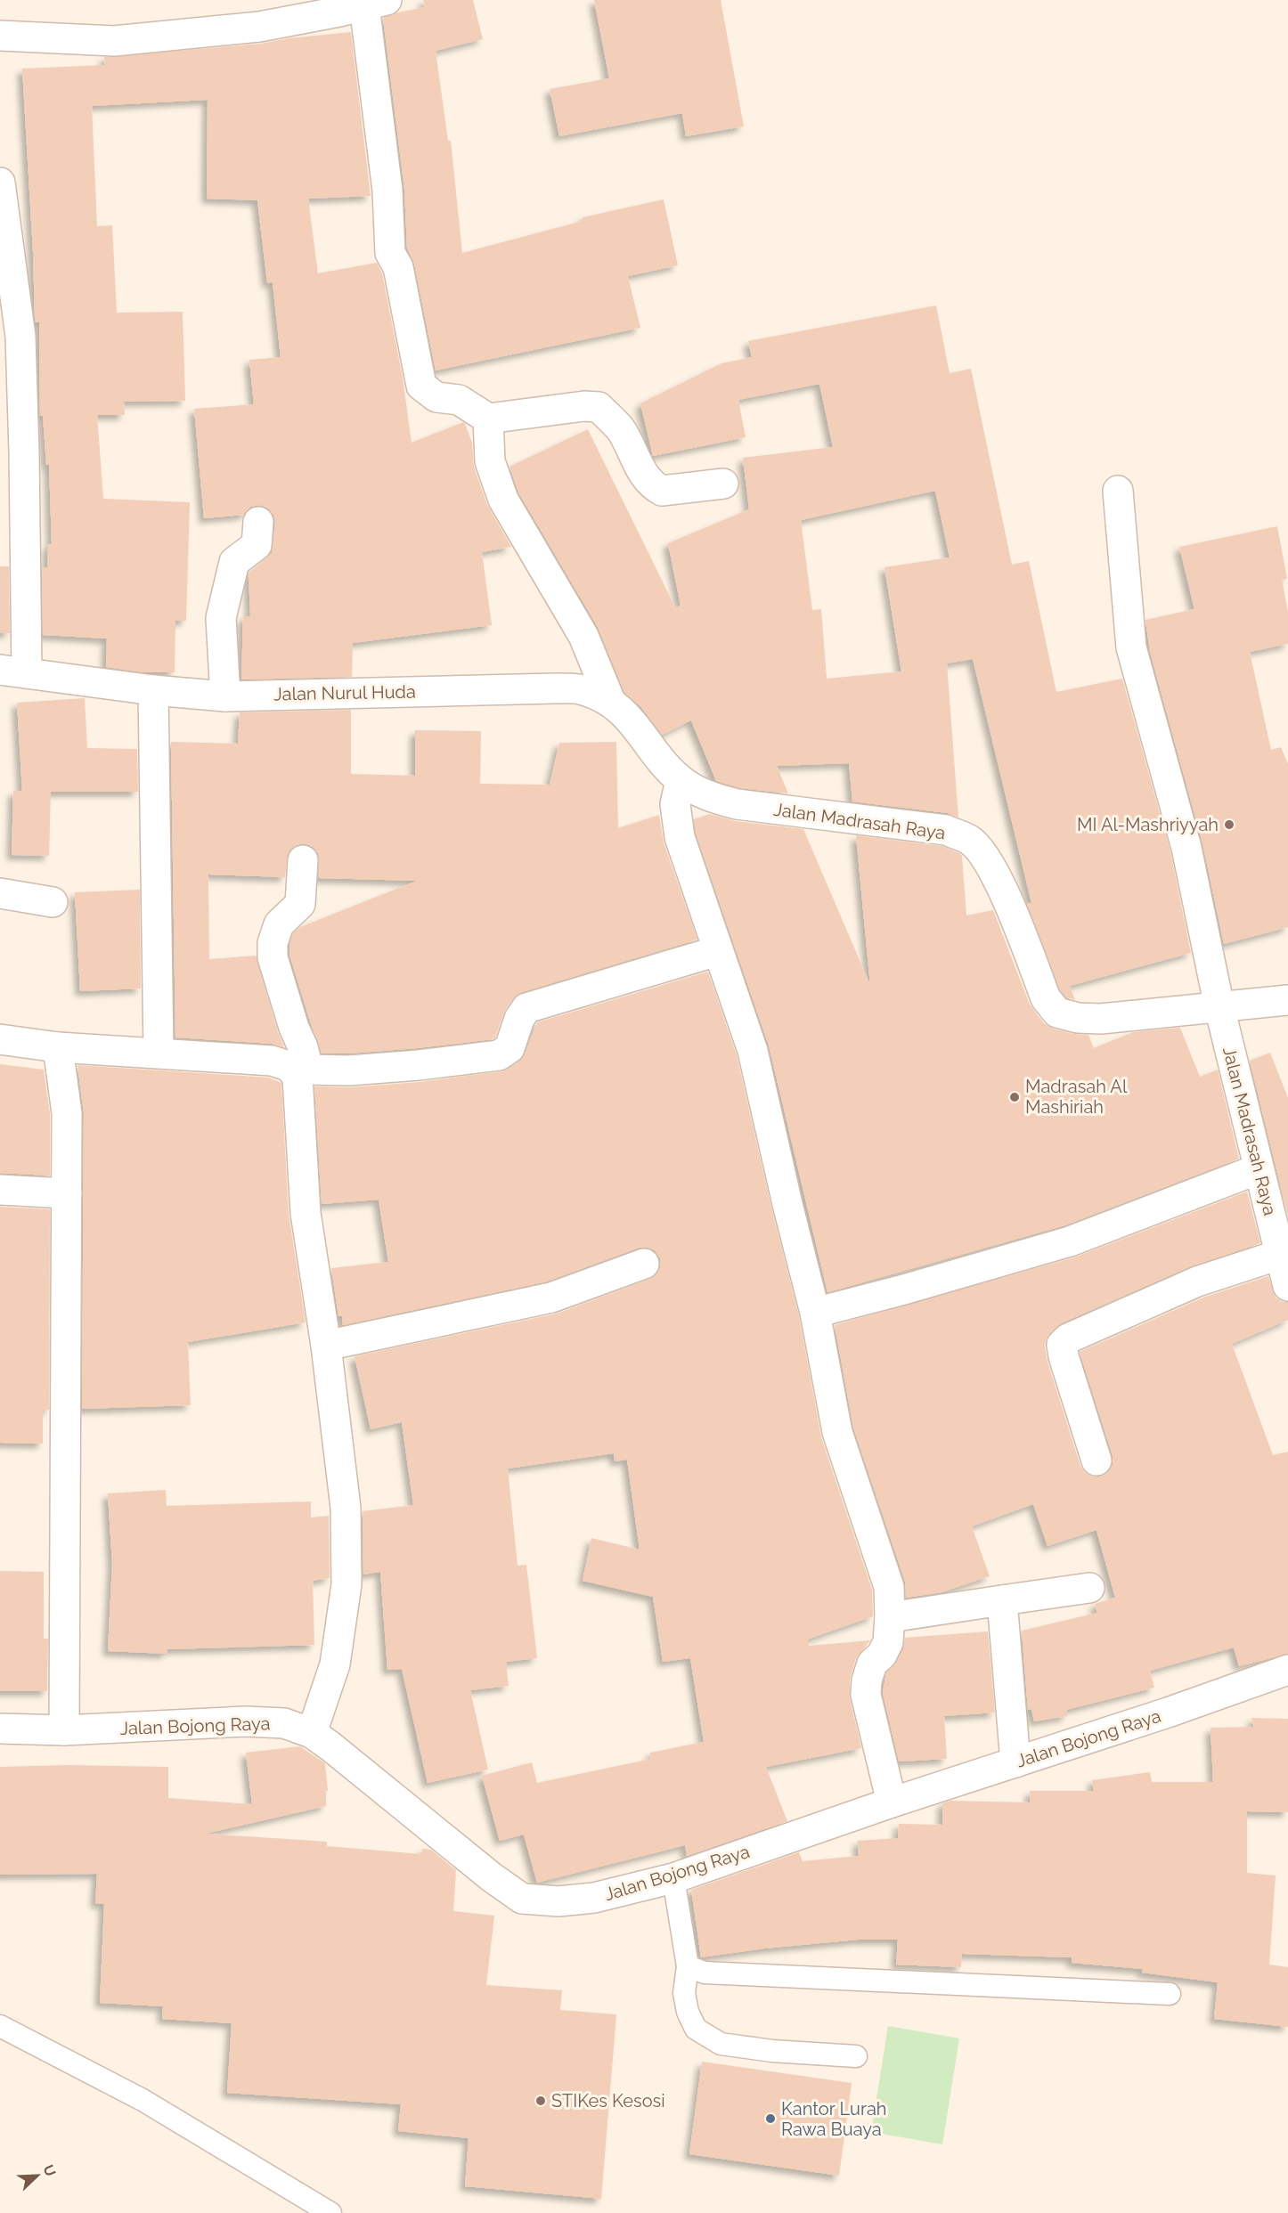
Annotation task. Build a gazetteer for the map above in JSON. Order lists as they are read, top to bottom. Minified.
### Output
{"streets":{"street":["Jalan Nurul Huda","Jalan Madrasah Raya","Jalan Bojong Raya"]},"crossings":[["Jalan Nurul Huda","Jalan Madrasah Raya"]],"places":["MI Al-Mashriyyah","Madrasah Al Mashiriah","STIKes Kesosi","Kantor Lurah Rawa Buaya"],"north":"top right"}
